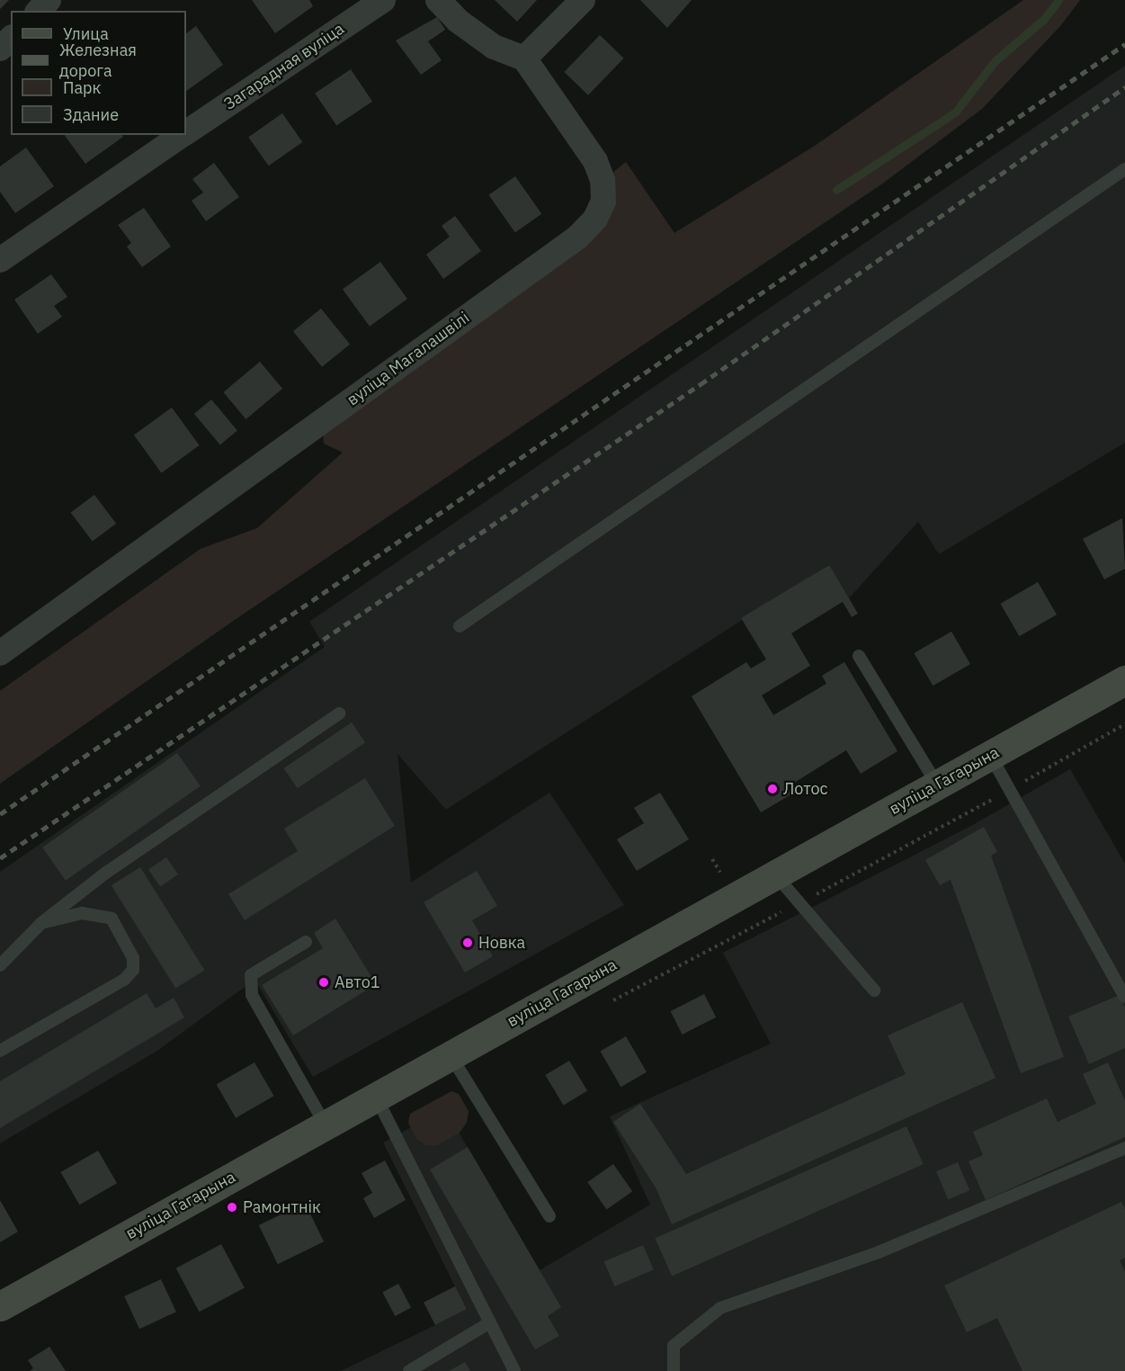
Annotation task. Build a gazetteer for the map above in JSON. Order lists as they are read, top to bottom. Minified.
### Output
{"streets":{"main road":["вуліца Гагарына"],"street":["Загарадная вуліца","вуліца Магалашвілі"]},"places":["Лотос","Новка","Авто1","Рамонтнік"],"legend":["Улица","Железная дорога","Парк","Здание"]}
